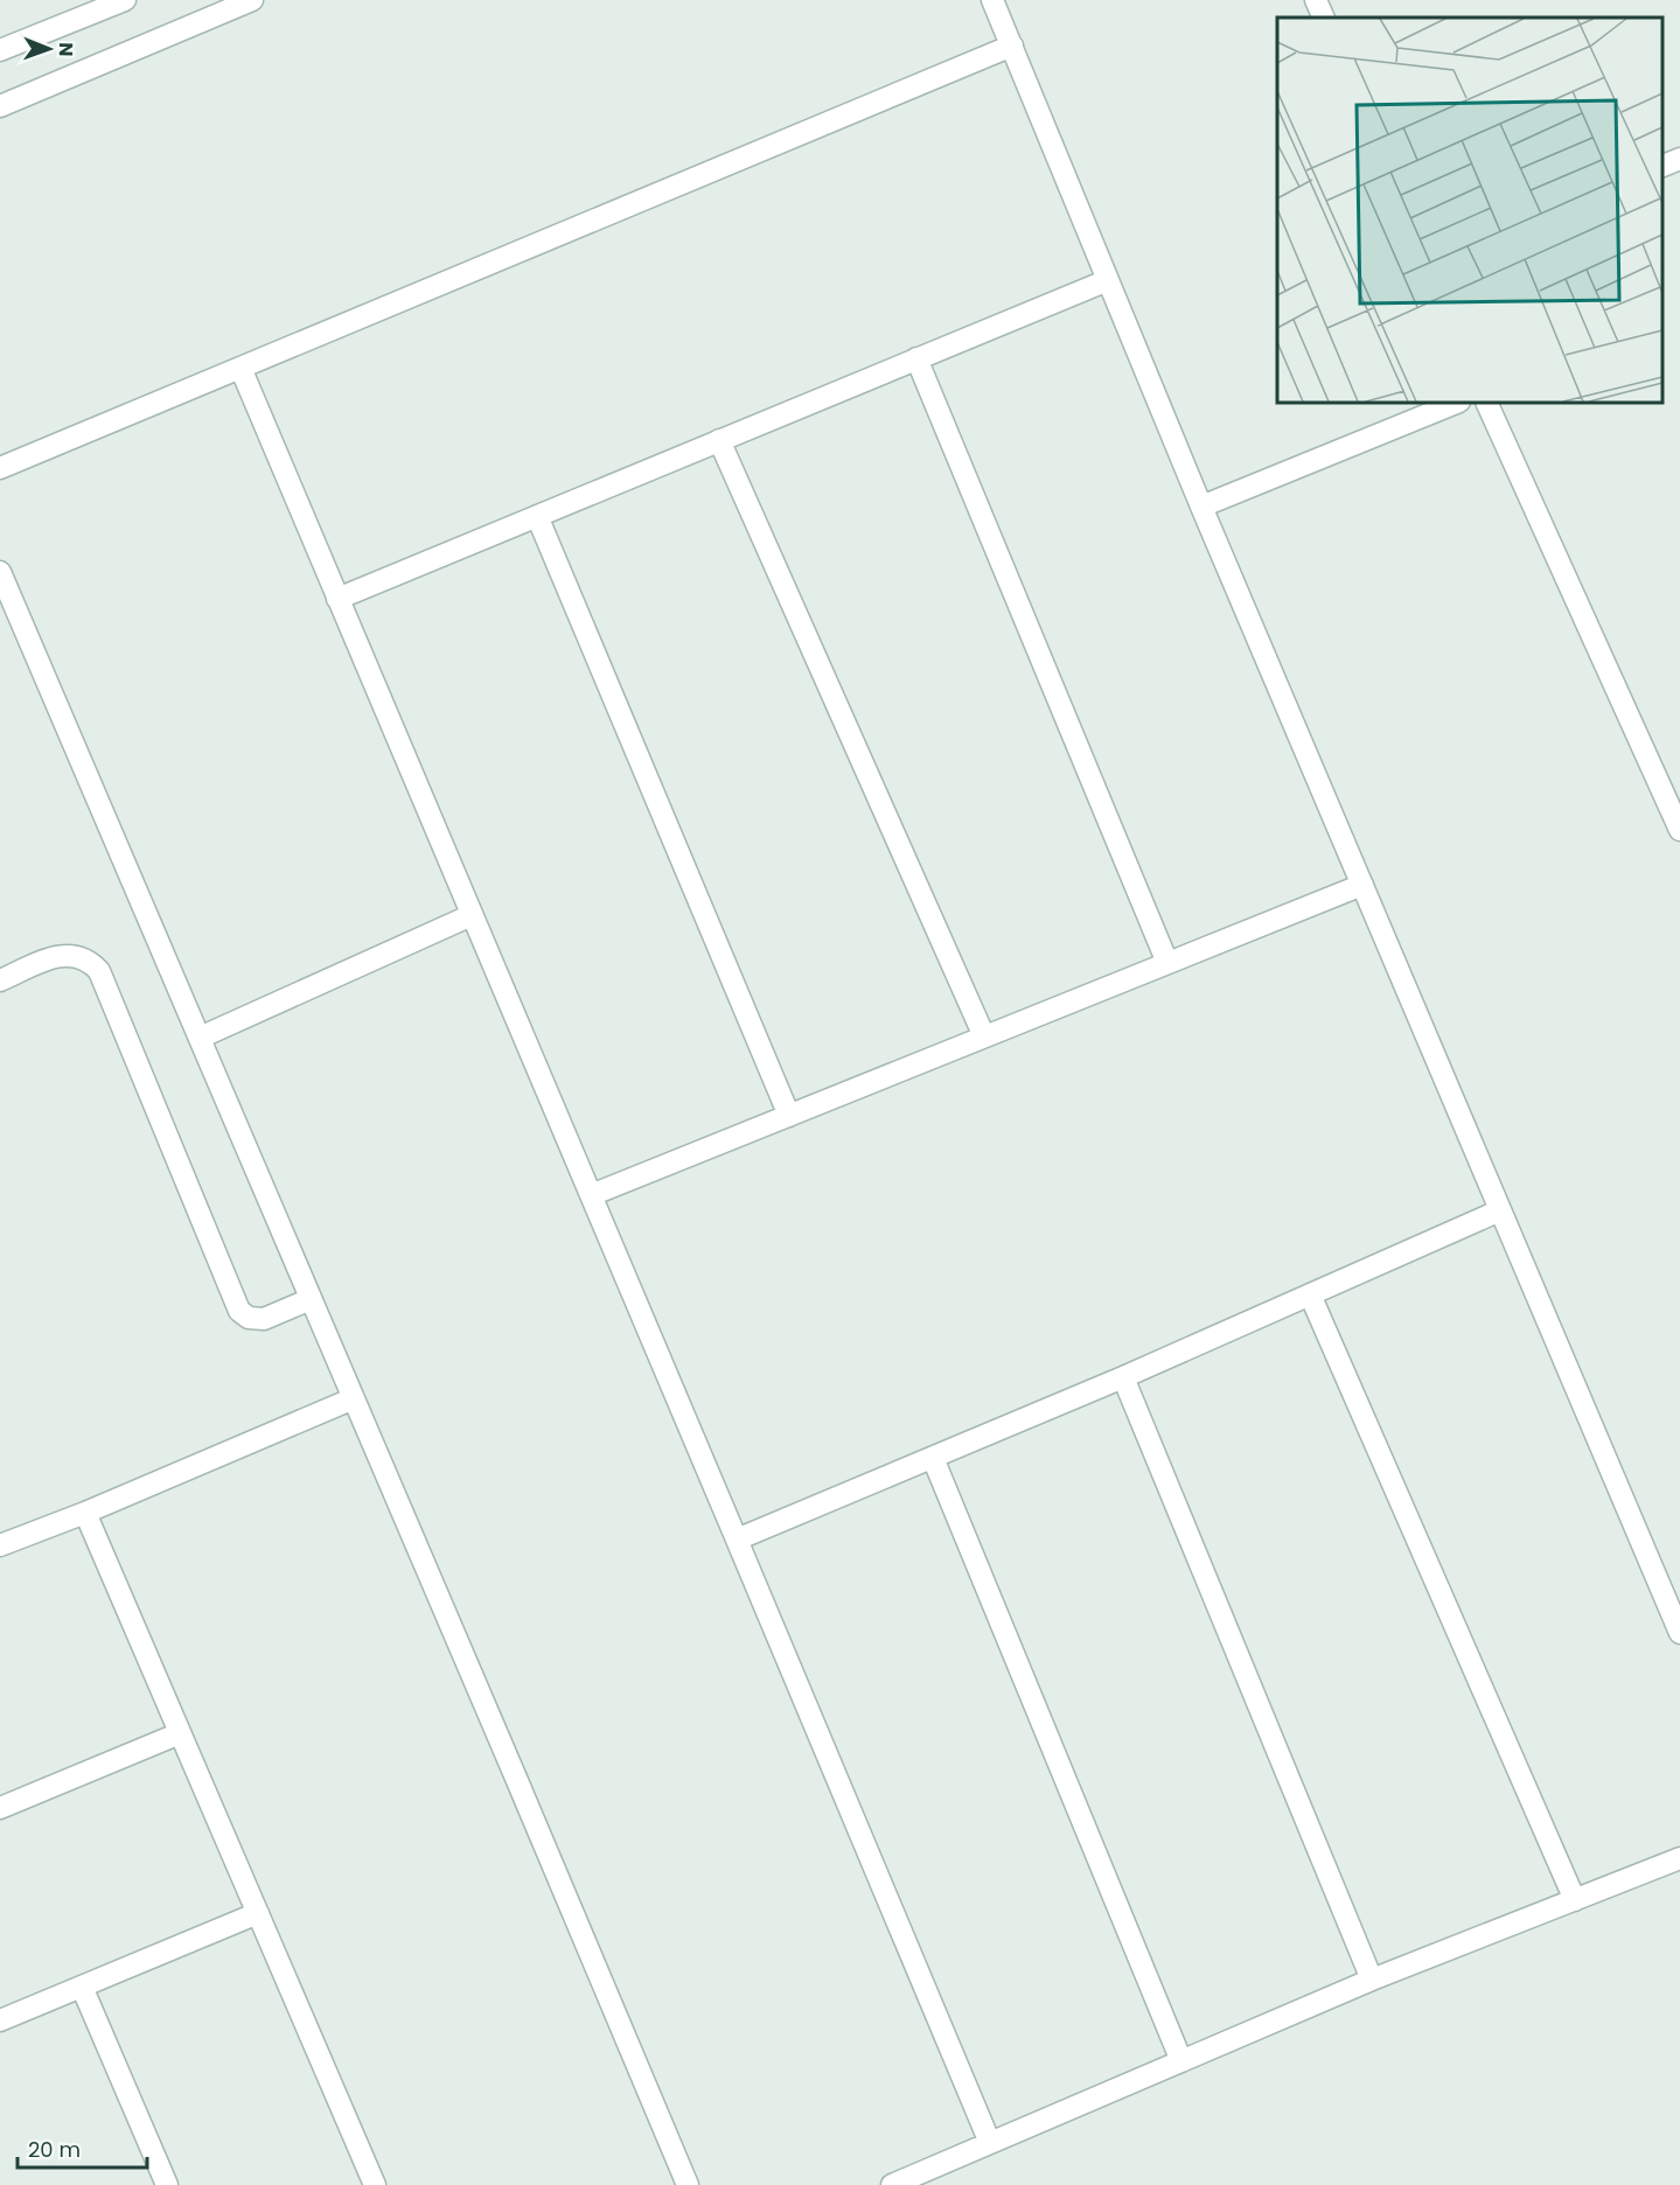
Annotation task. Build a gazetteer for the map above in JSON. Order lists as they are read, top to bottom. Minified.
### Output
{"scale_bar":"20 m","north":"right"}
